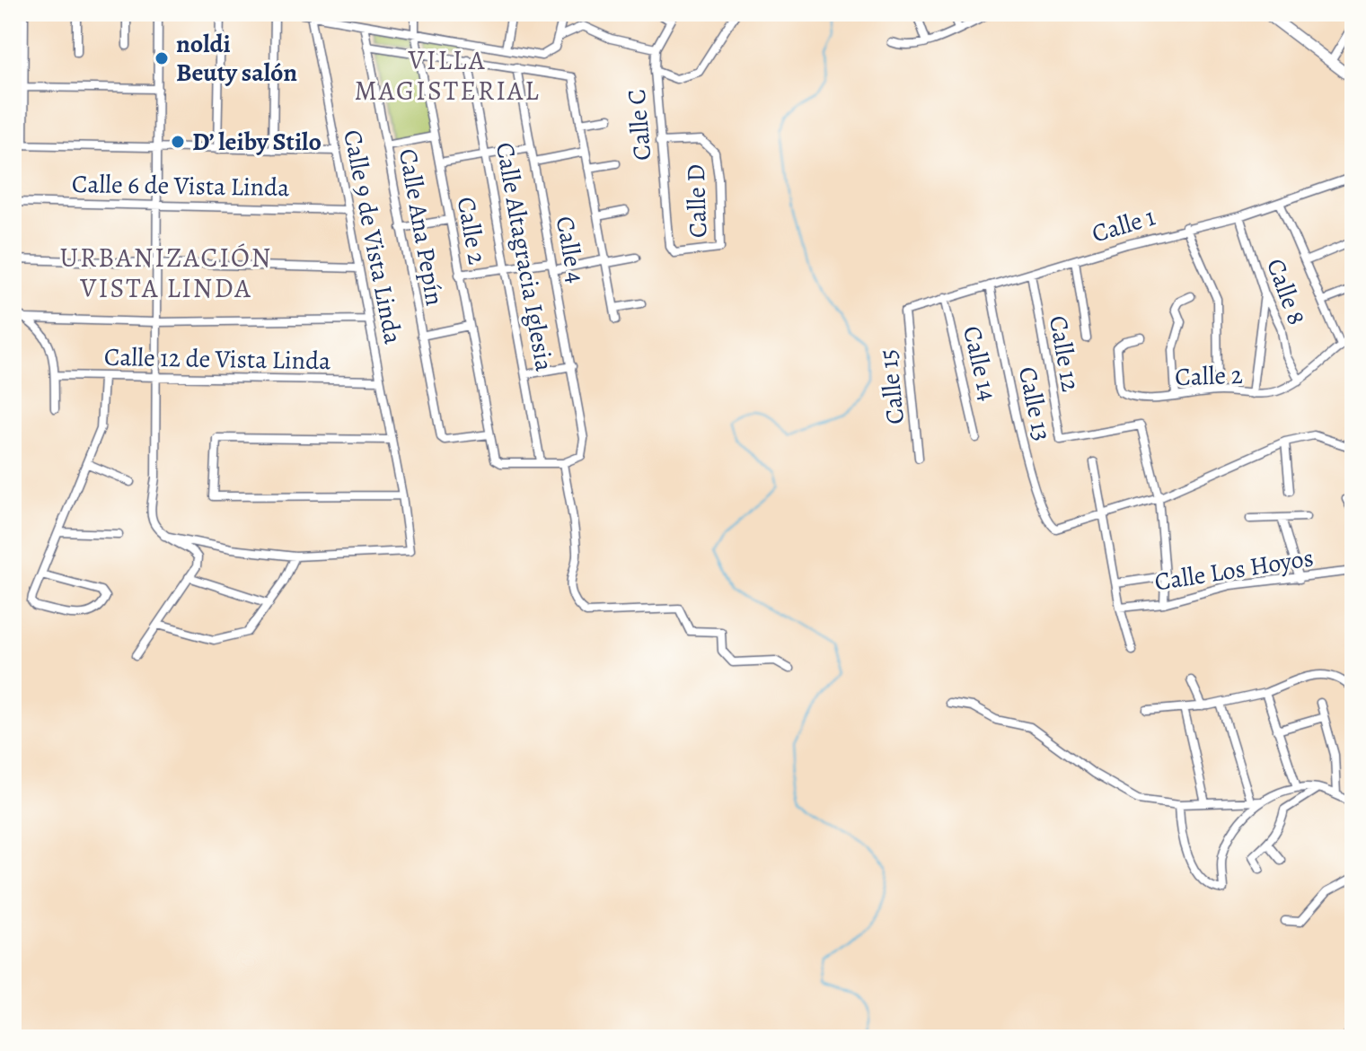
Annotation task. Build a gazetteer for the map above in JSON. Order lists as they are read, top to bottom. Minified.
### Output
{"streets":{"street":["Calle C","Calle 6 de Vista Linda","Calle D","Calle 1","Calle Ana Pepín","Calle 2","Calle 9 de Vista Linda","Calle 4","Calle Altagracia Iglesia","Calle 8","Calle 12","Calle 12 de Vista Linda","Calle 14","Calle 15","Calle 13","Calle Los Hoyos"]},"crossings":[["Calle C","Calle D"],["Calle 6 de Vista Linda","Calle 9 de Vista Linda"],["Calle 1","Calle 8"],["Calle 1","Calle 12"],["Calle 1","Calle 14"],["Calle 1","Calle 15"],["Calle 1","Calle 13"],["Calle Ana Pepín","Calle 2"],["Calle 2","Calle Altagracia Iglesia"],["Calle 2","Calle 8"],["Calle 9 de Vista Linda","Calle 12 de Vista Linda"]],"districts":["VILLA MAGISTERIAL","URBANIZACIÓN VISTA LINDA"],"places":["noldi Beuty salón","D’ leiby Stilo"]}
